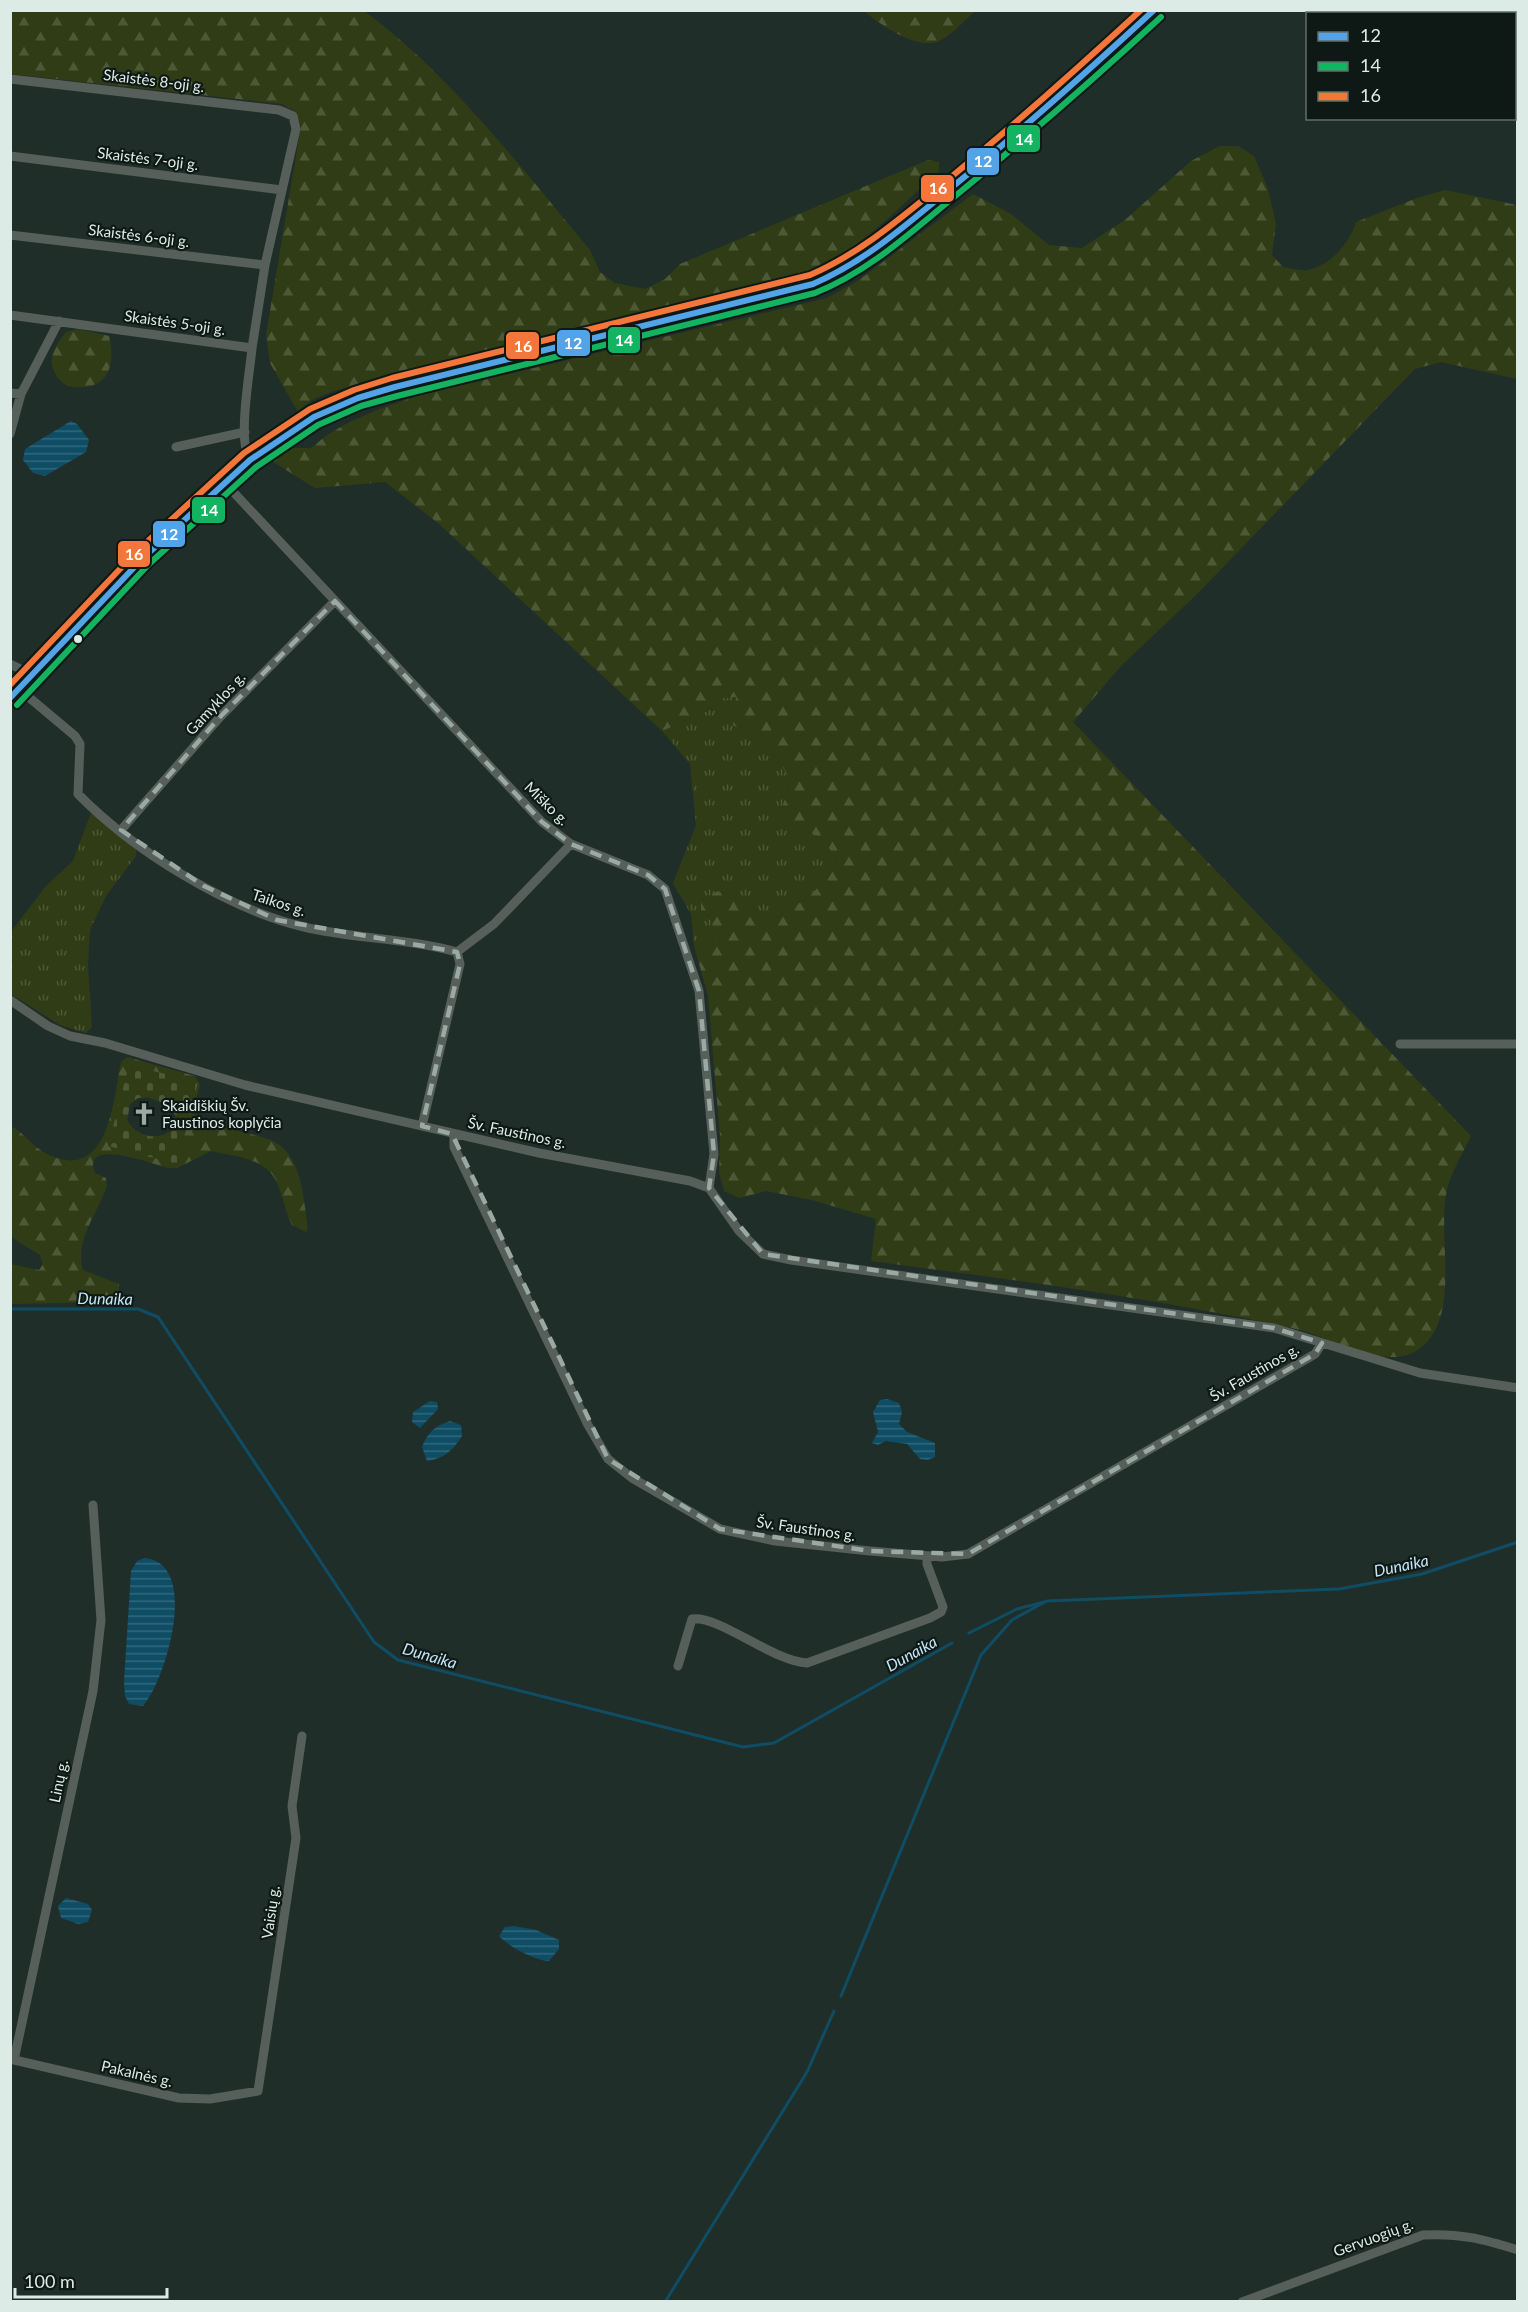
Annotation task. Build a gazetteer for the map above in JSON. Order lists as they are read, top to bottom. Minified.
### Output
{"streets":{"street":["Skaistės 8-oji g.","Skaistės 7-oji g.","Skaistės 6-oji g.","Skaistės 5-oji g.","Gamyklos g.","Miško g.","Taikos g.","Šv. Faustinos g.","Linų g.","Vaisių g.","Pakalnės g.","Gervuogių g."]},"crossings":[["Skaistės 8-oji g.","Skaistės 7-oji g."],["Gamyklos g.","Miško g."],["Gamyklos g.","Taikos g."],["Miško g.","Šv. Faustinos g."],["Linų g.","Pakalnės g."],["Vaisių g.","Pakalnės g."]],"water":["Dunaika"],"places":{"church":["Skaidiškių Šv. Faustinos koplyčia"]},"lines":["transit line 12","transit line 16","transit line 14"],"legend":["12","14","16"],"scale_bar":"100 m"}
